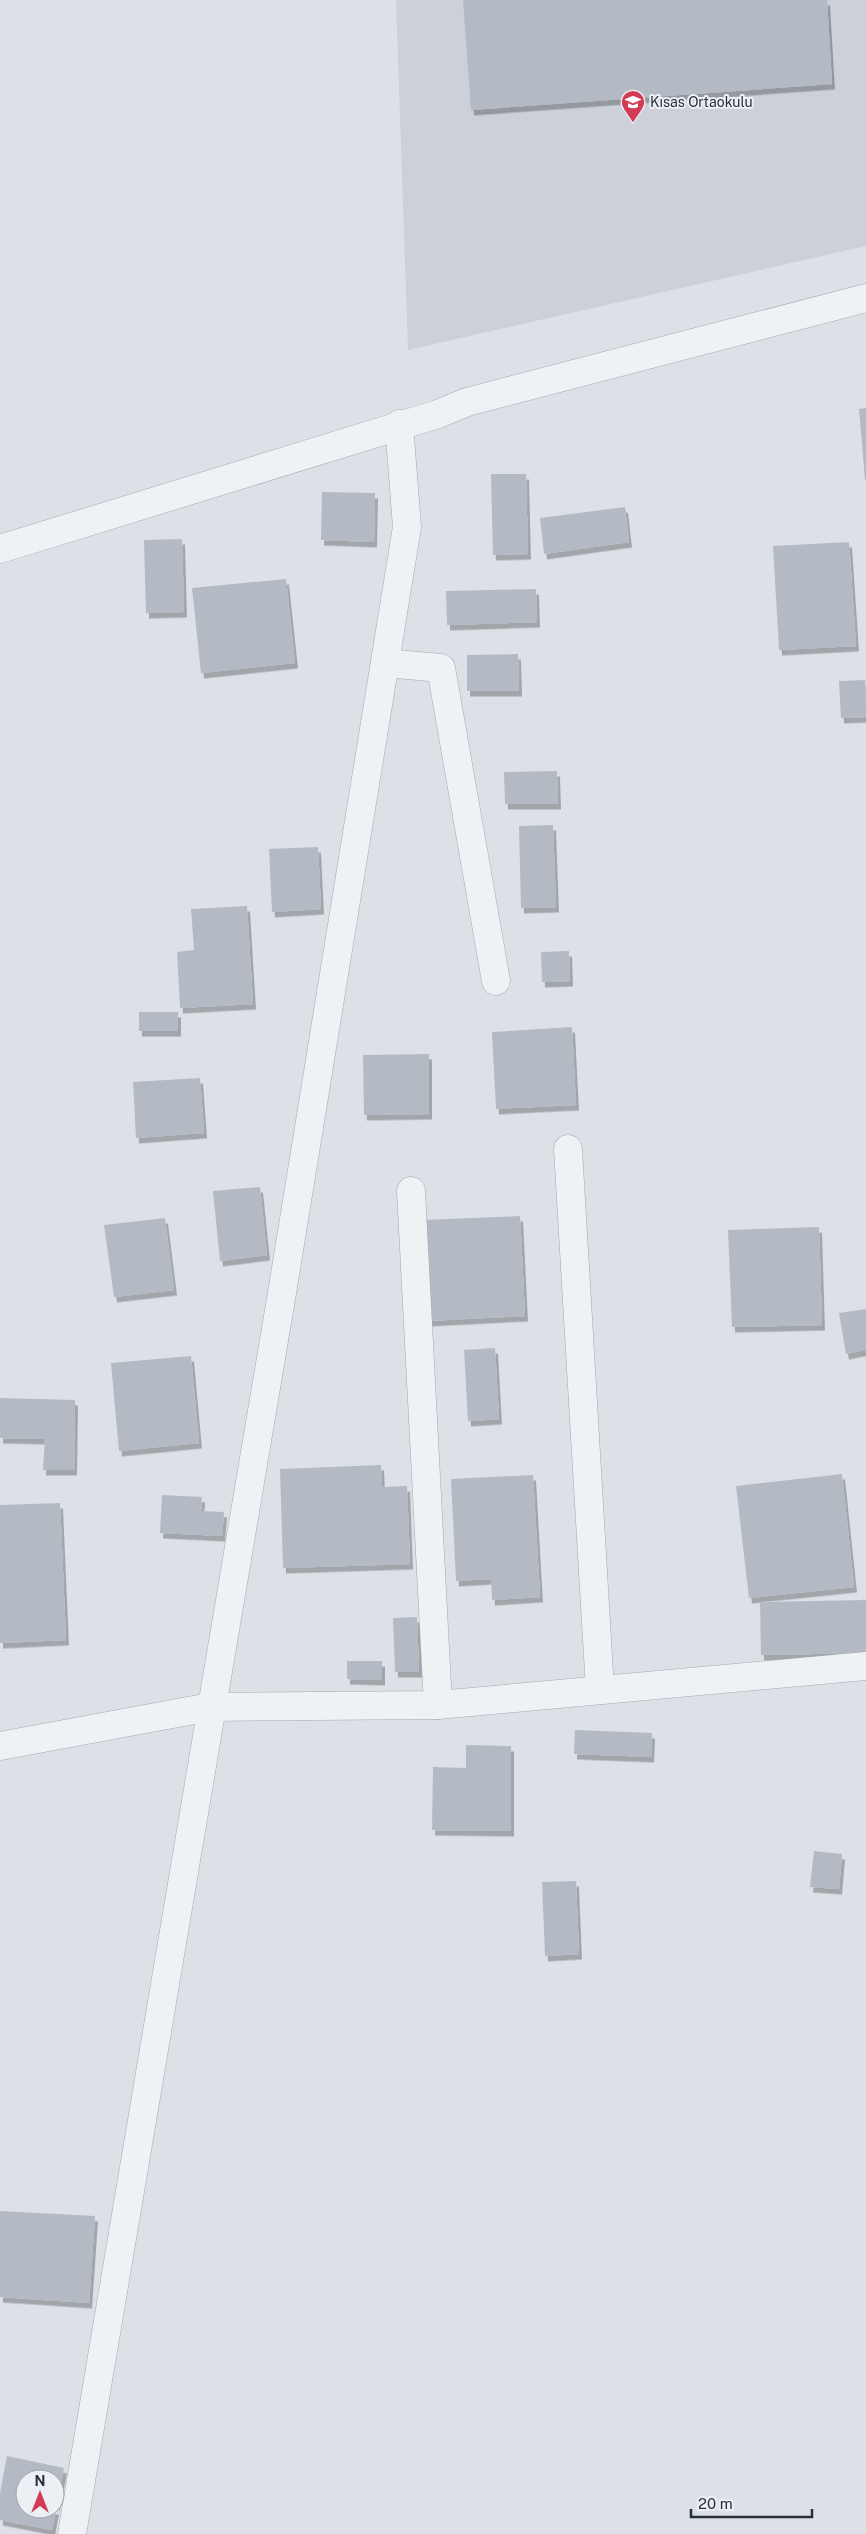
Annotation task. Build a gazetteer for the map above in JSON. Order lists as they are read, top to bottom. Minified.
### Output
{"places":{"school or university":["Kısas Ortaokulu"]},"scale_bar":"20 m","north":"top"}
